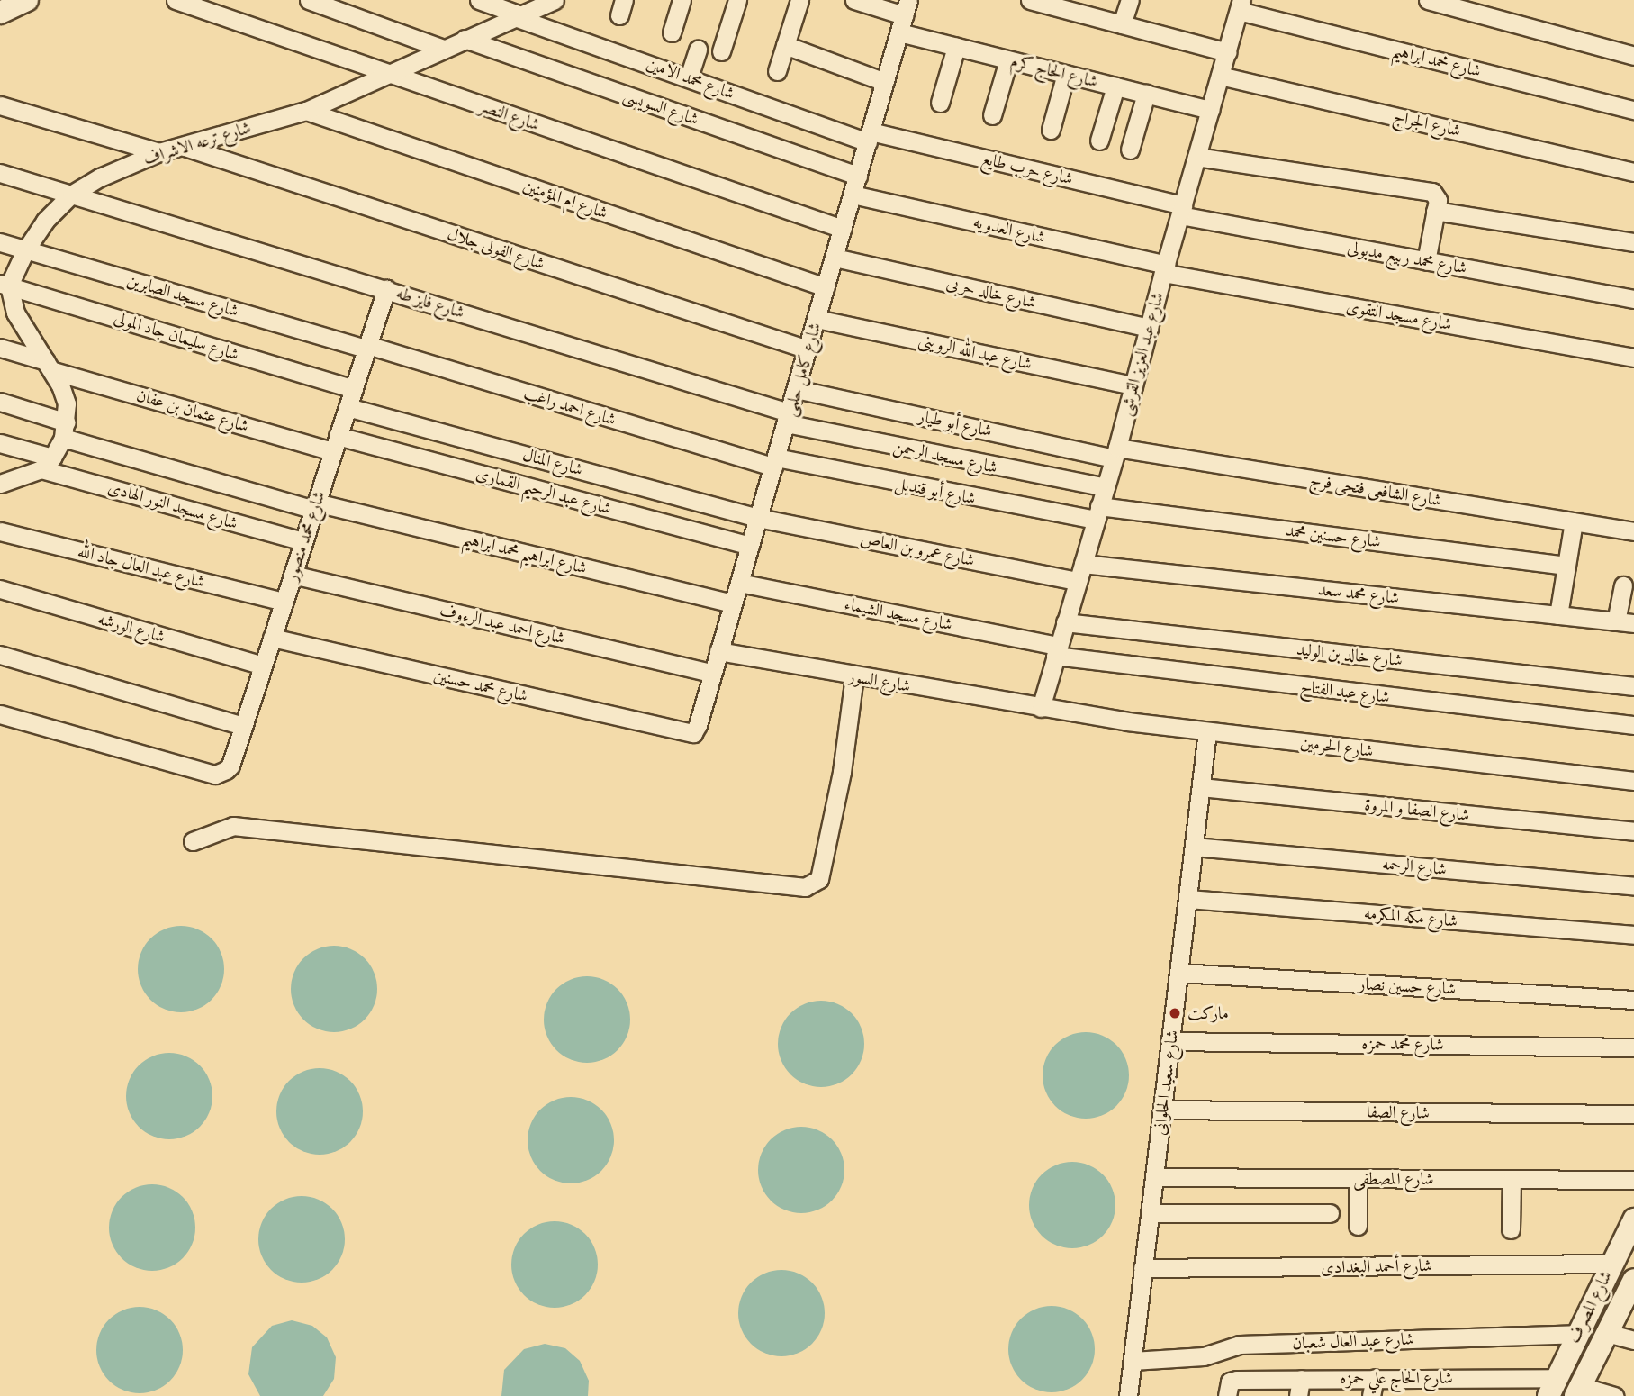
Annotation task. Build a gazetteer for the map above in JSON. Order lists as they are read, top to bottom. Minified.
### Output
{"streets":{"street":["شارع محمد ابراهيم","شارع الحاج كرم","شارع محمد الامين","شارع السويسى","شارع النصر","شارع الجراج","شارع ترعه الاشراف","شارع حرب طايع","شارع ام المؤمنين","شارع العدويه","شارع الفولى جلال","شارع محمد ربيع مدبولى","شارع خالد حربى","شارع مسجد الصابرين","شارع فايز طه","شارع مسجد التقوى","شارع سليمان جاد المولى","شارع عبد الله الروينى","شارع عبد العزيز القرشى","شارع كامل حلمى","شارع احمد راغب","شارع عثمان بن عفان","شارع أبو طيار","شارع مسجد الرحمن","شارع المنال","شارع الشافعى فتحى فرج","شارع عبد الرحيم القمارى","شارع أبو قنديل","شارع مسجد النور الهادى","شارع محمد منصور","شارع حسنين محمد","شارع عمرو بن العاص","شارع ابراهيم محمد ابراهيم","شارع عبد العال جاد الله","شارع محمد سعد","شارع مسجد الشيماء","شارع احمد عبد الرءوف","شارع الورشه","شارع خالد بن الوليد","شارع السور","شارع محمد حسنين","شارع عبد الفتاح","شارع الحرمين","شارع الصفا و المروة","شارع الرحمه","شارع مكه المكرمه","شارع حسين نصار","شارع محمد حمزه","شارع سعيد الحلوانى","شارع الصفا","شارع المصطفى","شارع أحمد البغدادى","شارع المصرف","شارع عبد العال شعبان","شارع الحاج علي حمزه"]},"crossings":[["شارع محمد ابراهيم","شارع عبد العزيز القرشى"],["شارع الحاج كرم","شارع عبد العزيز القرشى"],["شارع الحاج كرم","شارع كامل حلمى"],["شارع محمد الامين","شارع ترعه الاشراف"],["شارع محمد الامين","شارع حرب طايع"],["شارع محمد الامين","شارع كامل حلمى"],["شارع السويسى","شارع ترعه الاشراف"],["شارع السويسى","شارع كامل حلمى"],["شارع النصر","شارع ترعه الاشراف"],["شارع النصر","شارع كامل حلمى"],["شارع الجراج","شارع عبد العزيز القرشى"],["شارع ترعه الاشراف","شارع ام المؤمنين"],["شارع ترعه الاشراف","شارع الفولى جلال"],["شارع ترعه الاشراف","شارع مسجد الصابرين"],["شارع ترعه الاشراف","شارع فايز طه"],["شارع ترعه الاشراف","شارع سليمان جاد المولى"],["شارع حرب طايع","شارع محمد ربيع مدبولى"],["شارع حرب طايع","شارع عبد العزيز القرشى"],["شارع حرب طايع","شارع كامل حلمى"],["شارع ام المؤمنين","شارع كامل حلمى"],["شارع العدويه","شارع مسجد التقوى"],["شارع العدويه","شارع عبد العزيز القرشى"],["شارع العدويه","شارع كامل حلمى"],["شارع الفولى جلال","شارع كامل حلمى"],["شارع محمد ربيع مدبولى","شارع عبد العزيز القرشى"],["شارع خالد حربى","شارع عبد العزيز القرشى"],["شارع خالد حربى","شارع كامل حلمى"],["شارع مسجد الصابرين","شارع احمد راغب"],["شارع مسجد الصابرين","شارع محمد منصور"],["شارع فايز طه","شارع كامل حلمى"],["شارع فايز طه","شارع مسجد الرحمن"],["شارع فايز طه","شارع محمد منصور"],["شارع مسجد التقوى","شارع عبد العزيز القرشى"],["شارع سليمان جاد المولى","شارع محمد منصور"],["شارع عبد الله الروينى","شارع عبد العزيز القرشى"],["شارع عبد الله الروينى","شارع كامل حلمى"],["شارع عبد العزيز القرشى","شارع أبو طيار"],["شارع عبد العزيز القرشى","شارع مسجد الرحمن"],["شارع عبد العزيز القرشى","شارع الشافعى فتحى فرج"],["شارع عبد العزيز القرشى","شارع أبو قنديل"],["شارع عبد العزيز القرشى","شارع حسنين محمد"],["شارع عبد العزيز القرشى","شارع عمرو بن العاص"],["شارع عبد العزيز القرشى","شارع محمد سعد"],["شارع عبد العزيز القرشى","شارع مسجد الشيماء"],["شارع عبد العزيز القرشى","شارع خالد بن الوليد"],["شارع عبد العزيز القرشى","شارع السور"],["شارع عبد العزيز القرشى","شارع عبد الفتاح"],["شارع عبد العزيز القرشى","شارع الحرمين"],["شارع كامل حلمى","شارع احمد راغب"],["شارع كامل حلمى","شارع أبو طيار"],["شارع كامل حلمى","شارع مسجد الرحمن"],["شارع كامل حلمى","شارع المنال"],["شارع كامل حلمى","شارع عبد الرحيم القمارى"],["شارع كامل حلمى","شارع أبو قنديل"],["شارع كامل حلمى","شارع عمرو بن العاص"],["شارع كامل حلمى","شارع ابراهيم محمد ابراهيم"],["شارع كامل حلمى","شارع مسجد الشيماء"],["شارع كامل حلمى","شارع احمد عبد الرءوف"],["شارع كامل حلمى","شارع السور"],["شارع كامل حلمى","شارع محمد حسنين"],["شارع احمد راغب","شارع أبو قنديل"],["شارع احمد راغب","شارع محمد منصور"],["شارع عثمان بن عفان","شارع عبد الرحيم القمارى"],["شارع عثمان بن عفان","شارع محمد منصور"],["شارع أبو طيار","شارع الشافعى فتحى فرج"],["شارع المنال","شارع محمد منصور"],["شارع المنال","شارع عمرو بن العاص"],["شارع عبد الرحيم القمارى","شارع محمد منصور"],["شارع أبو قنديل","شارع حسنين محمد"],["شارع مسجد النور الهادى","شارع محمد منصور"],["شارع محمد منصور","شارع ابراهيم محمد ابراهيم"],["شارع محمد منصور","شارع عبد العال جاد الله"],["شارع محمد منصور","شارع احمد عبد الرءوف"],["شارع محمد منصور","شارع الورشه"],["شارع محمد منصور","شارع محمد حسنين"],["شارع عمرو بن العاص","شارع محمد سعد"],["شارع مسجد الشيماء","شارع عبد الفتاح"],["شارع السور","شارع الحرمين"],["شارع الحرمين","شارع سعيد الحلوانى"],["شارع الصفا و المروة","شارع سعيد الحلوانى"],["شارع الرحمه","شارع سعيد الحلوانى"],["شارع مكه المكرمه","شارع سعيد الحلوانى"],["شارع حسين نصار","شارع سعيد الحلوانى"],["شارع محمد حمزه","شارع سعيد الحلوانى"],["شارع سعيد الحلوانى","شارع الصفا"],["شارع سعيد الحلوانى","شارع المصطفى"],["شارع سعيد الحلوانى","شارع أحمد البغدادى"],["شارع سعيد الحلوانى","شارع عبد العال شعبان"],["شارع أحمد البغدادى","شارع المصرف"],["شارع المصرف","شارع عبد العال شعبان"],["شارع المصرف","شارع الحاج علي حمزه"]],"places":["ماركت"]}
